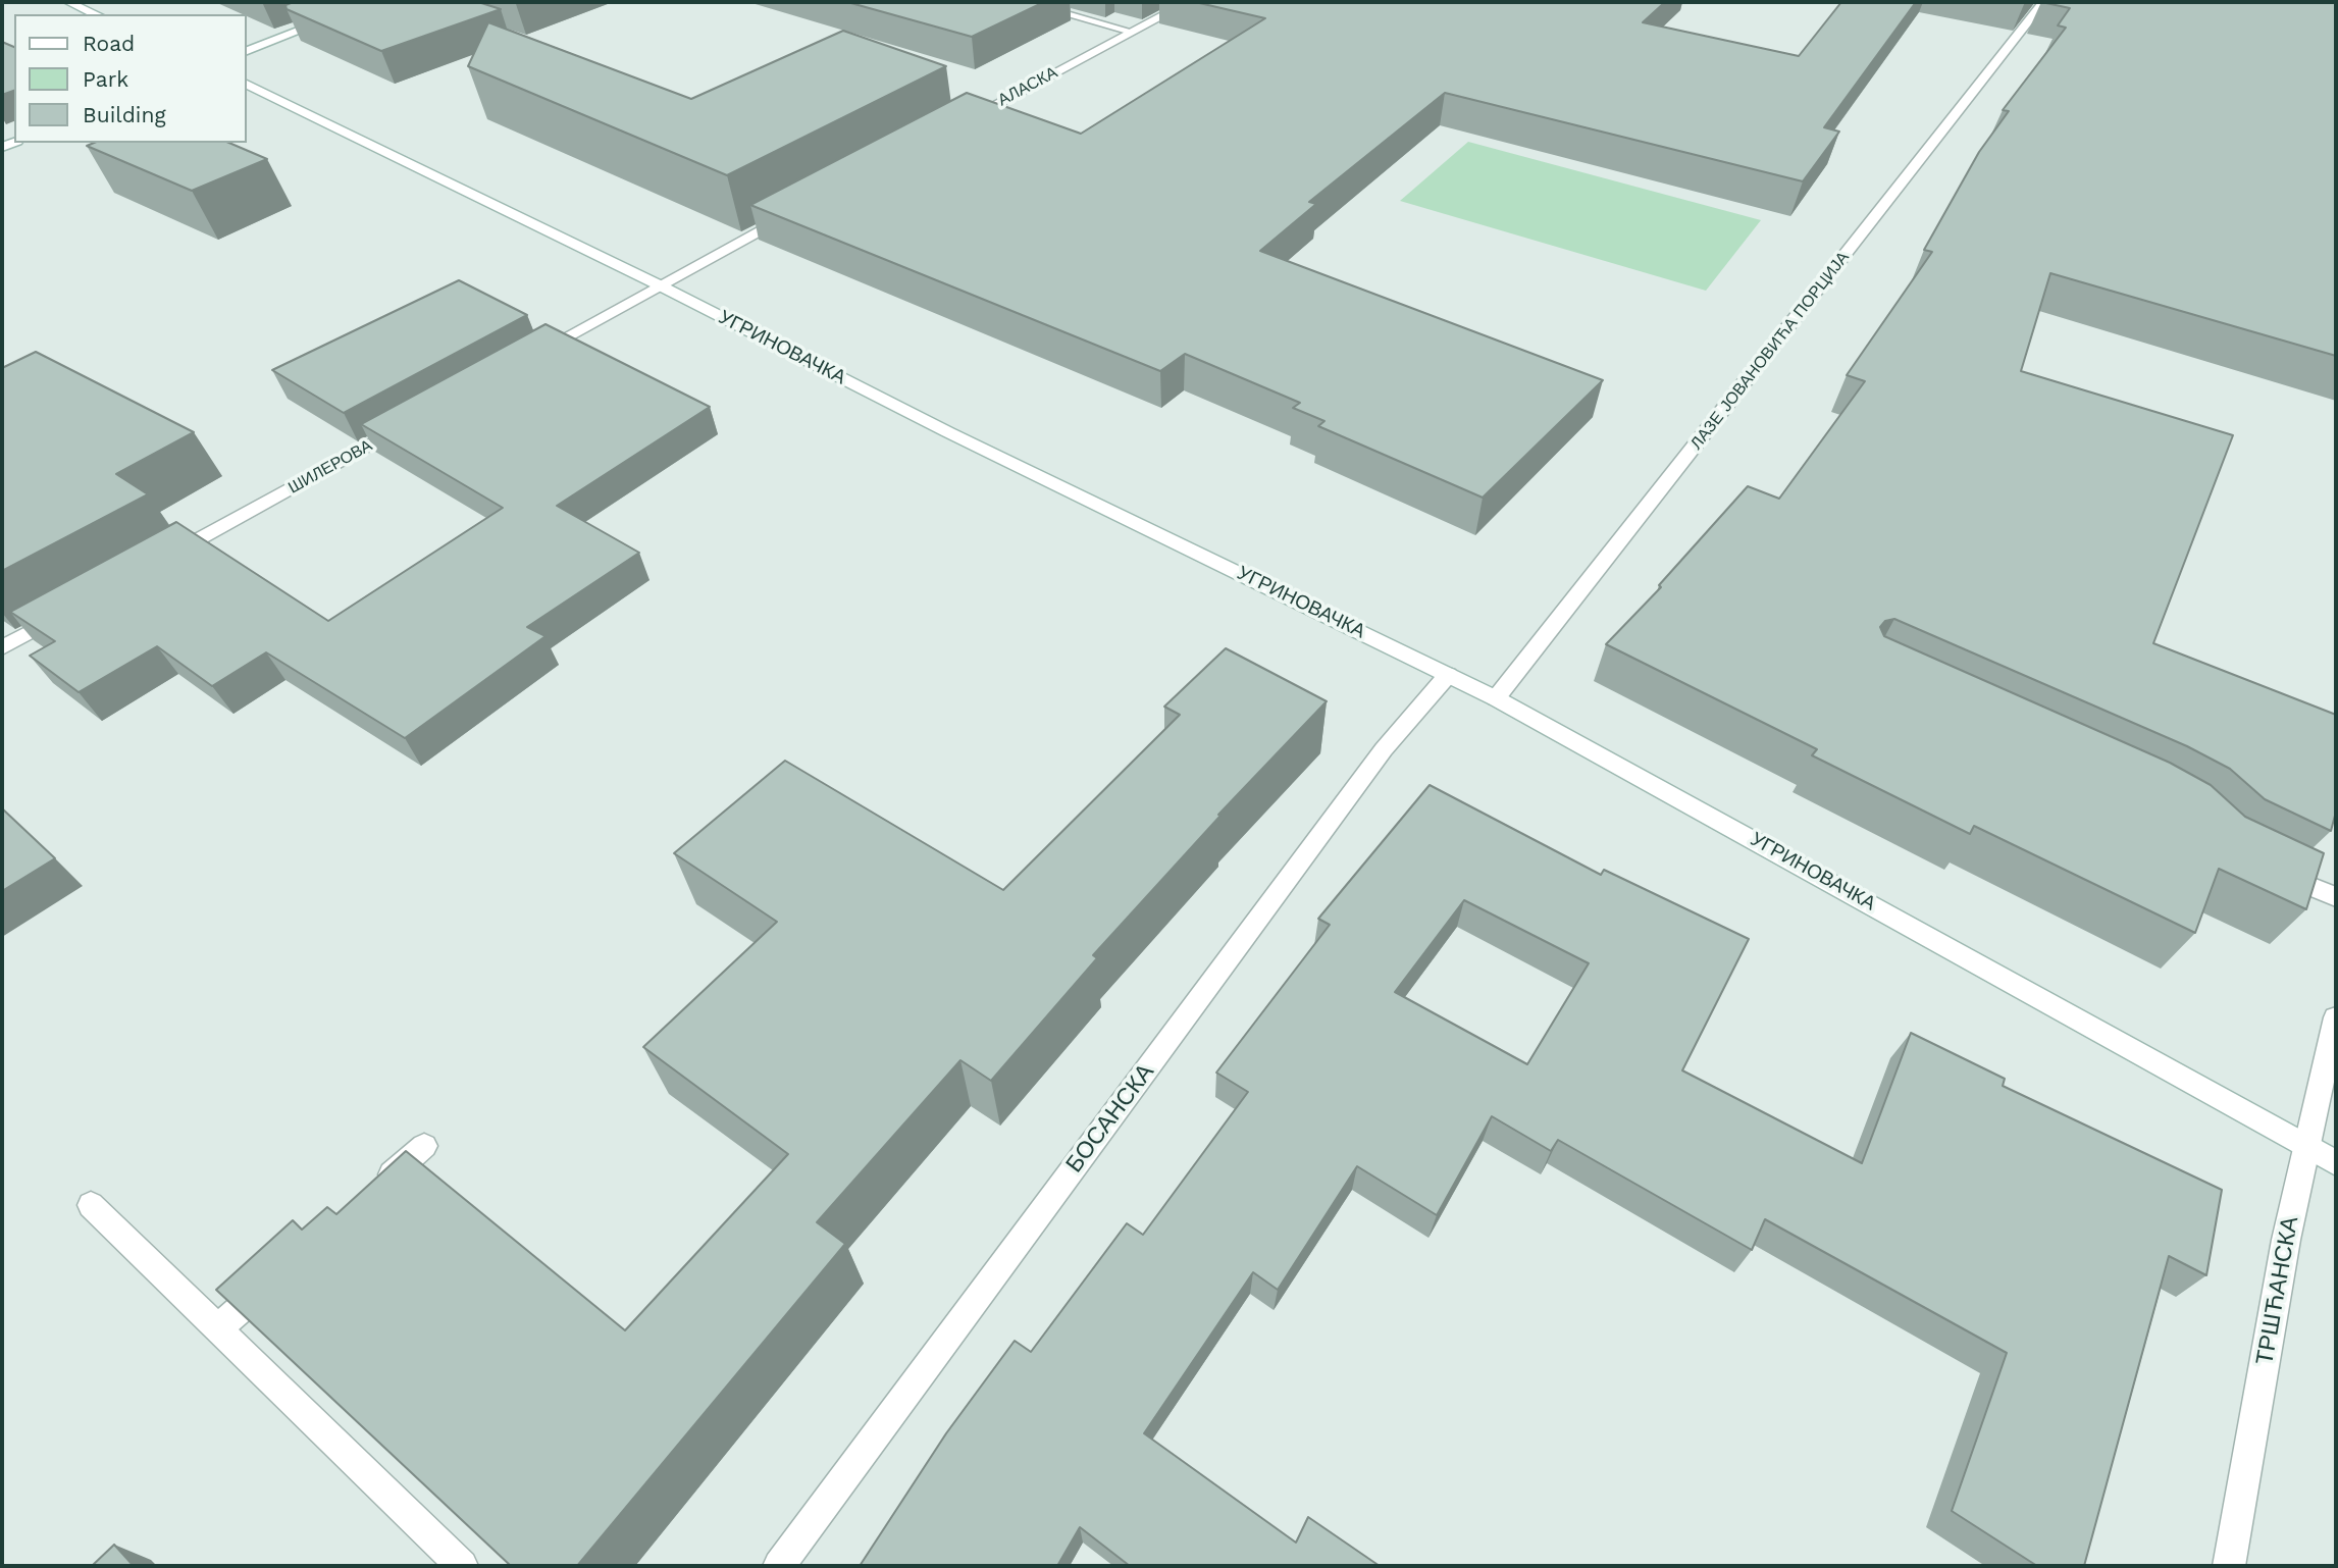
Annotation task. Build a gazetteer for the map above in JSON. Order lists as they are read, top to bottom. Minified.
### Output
{"streets":{"street":["АЛАСКА","УГРИНОВАЧКА","ЛАЗЕ ЈОВАНОВИЋА ПОРЦИЈА","ШИЛЕРОВА","БОСАНСКА","ТРШЋАНСКА"]},"crossings":[["УГРИНОВАЧКА","ЛАЗЕ ЈОВАНОВИЋА ПОРЦИЈА"],["УГРИНОВАЧКА","БОСАНСКА"],["УГРИНОВАЧКА","ТРШЋАНСКА"]],"legend":["Road","Park","Building"]}
